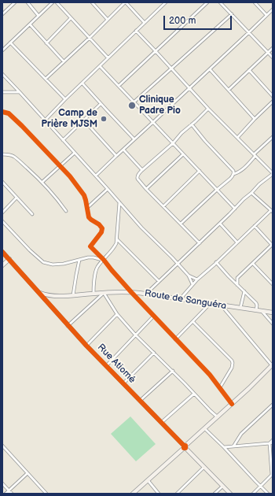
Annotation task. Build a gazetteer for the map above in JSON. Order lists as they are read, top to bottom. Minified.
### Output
{"streets":{"street":["Route de Sanguéra","Rue Atiomé"]},"crossings":[["Route de Sanguéra","Rue Atiomé"]],"places":["Clinique Padre Pio","Camp de Prière MJSM"],"scale_bar":"200 m"}
